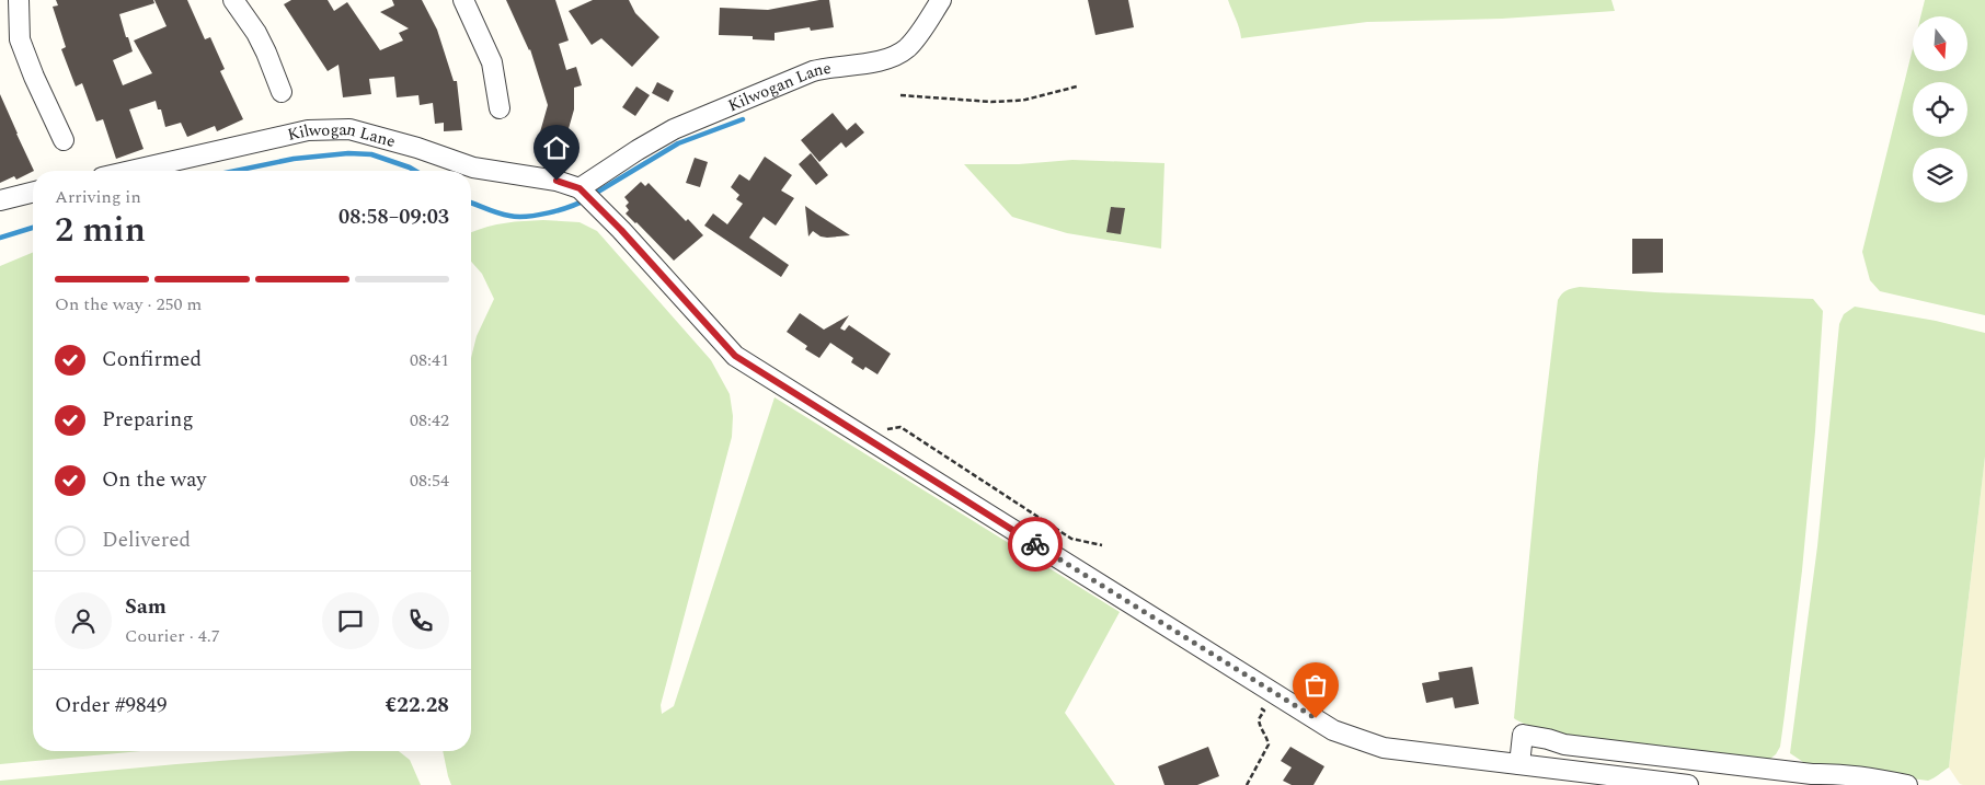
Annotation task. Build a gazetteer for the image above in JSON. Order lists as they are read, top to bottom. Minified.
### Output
{"streets":{"street":["Kilwogan Lane"]},"north":"bottom","page":{"heading":["2 min","Arriving in","08:58–09:03"],"panel":["Sam","Courier · 4.7","Order #9849","€22.28"],"bar":"On the way · 250 m","list":[["Confirmed","08:41"],["Preparing","08:42"],["On the way","08:54"],"Delivered"]}}
